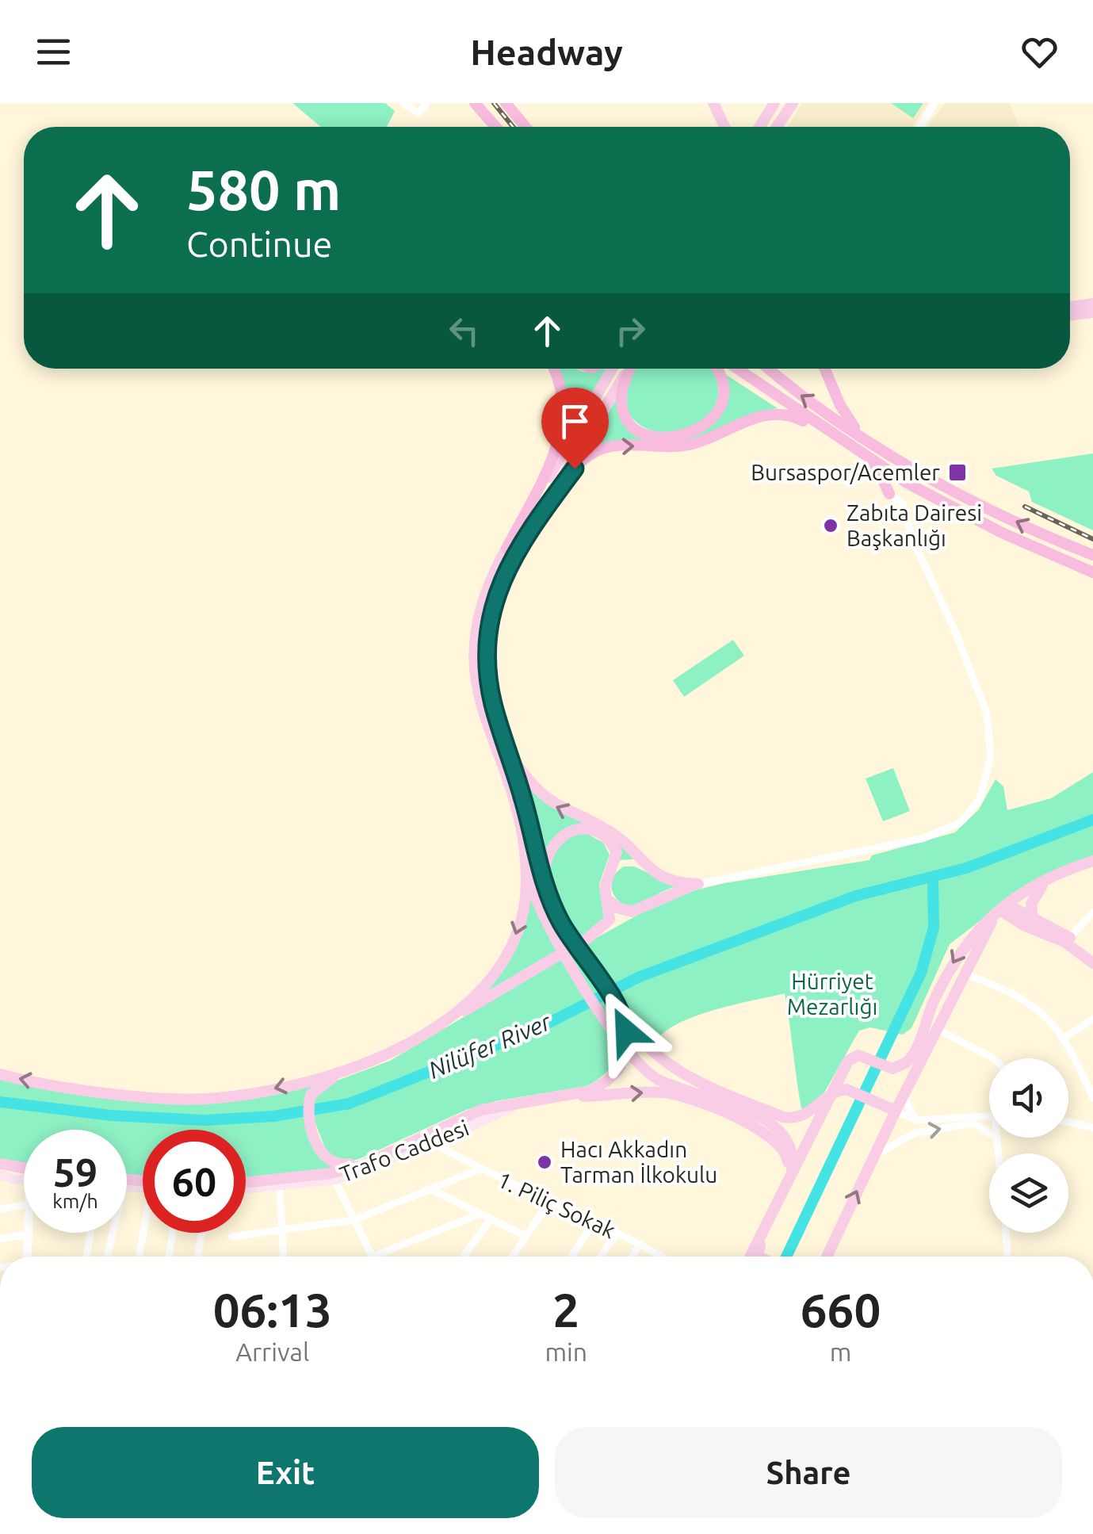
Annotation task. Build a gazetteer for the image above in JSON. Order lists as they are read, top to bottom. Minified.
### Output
{"streets":{"main road":["Trafo Caddesi"],"street":["1. Piliç Sokak"]},"crossings":[["Trafo Caddesi","1. Piliç Sokak"]],"water":["Nilüfer River"],"parks":["Hürriyet Mezarlığı"],"places":{"transit":["Bursaspor/Acemler"],"other":["Zabıta Dairesi Başkanlığı","Hacı Akkadın Tarman İlkokulu"]},"page":{"header":"Headway","turn":["580 m","Continue"],"speed":"59 km/h","limit":"60","eta":["06:13","Arrival","2","min","660","m"],"buttons":["Exit","Share"]}}
